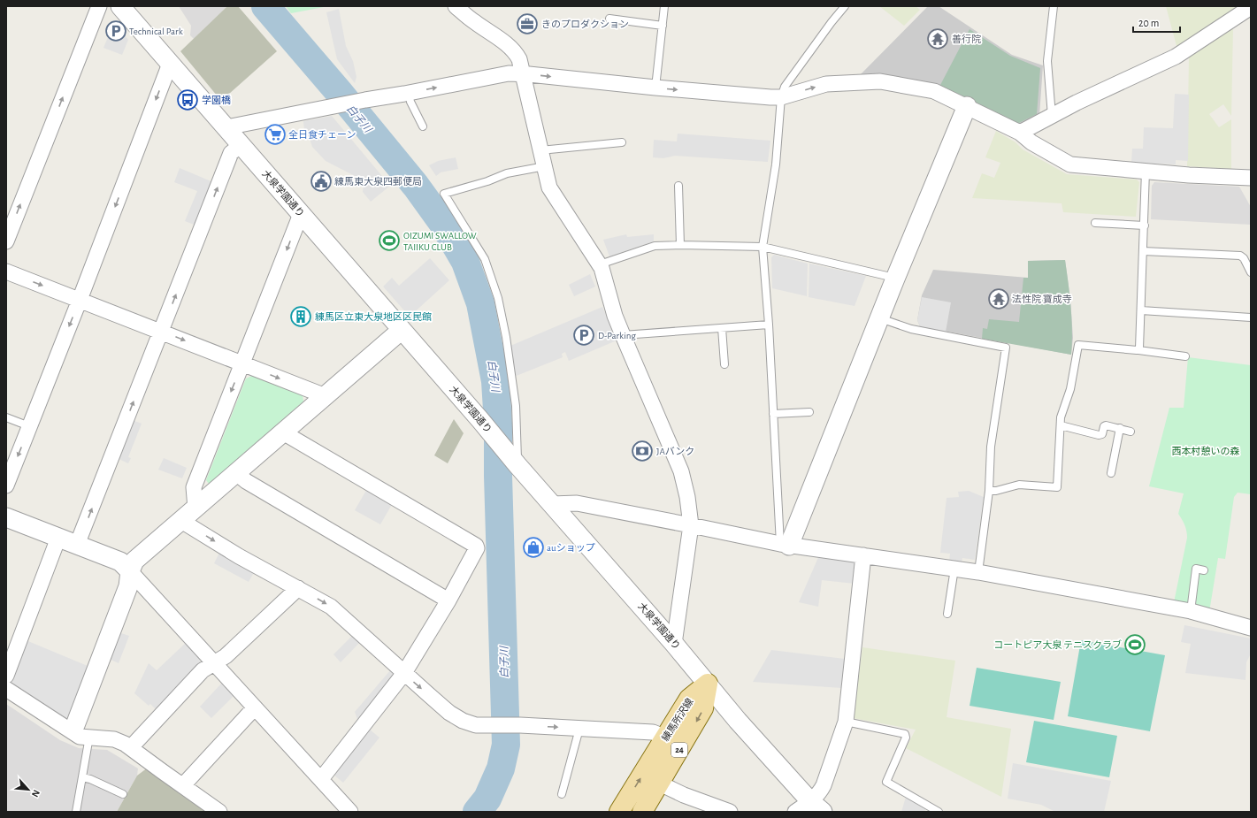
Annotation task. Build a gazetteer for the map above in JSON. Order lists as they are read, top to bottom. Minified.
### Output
{"streets":{"main road":["練馬所沢線","24"],"street":["大泉学園通り"]},"crossings":[["大泉学園通り","練馬所沢線"]],"water":["白子川"],"parks":["西本村憩いの森"],"places":{"office":["きのプロダクション"],"parking":["Technical Park","D-Parking"],"temple":["善行院","法性院 寶成寺"],"bus stop":["学園橋"],"supermarket":["全日食チェーン"],"public building":["練馬東大泉四郵便局"],"sports":["OIZUMI SWALLOW TAIIKU CLUB","コートピア大泉 テニスクラブ"],"building":["練馬区立東大泉地区区民館"],"bank":["JAバンク"],"shop":["auショップ"]},"scale_bar":"20 m","north":"bottom right"}
